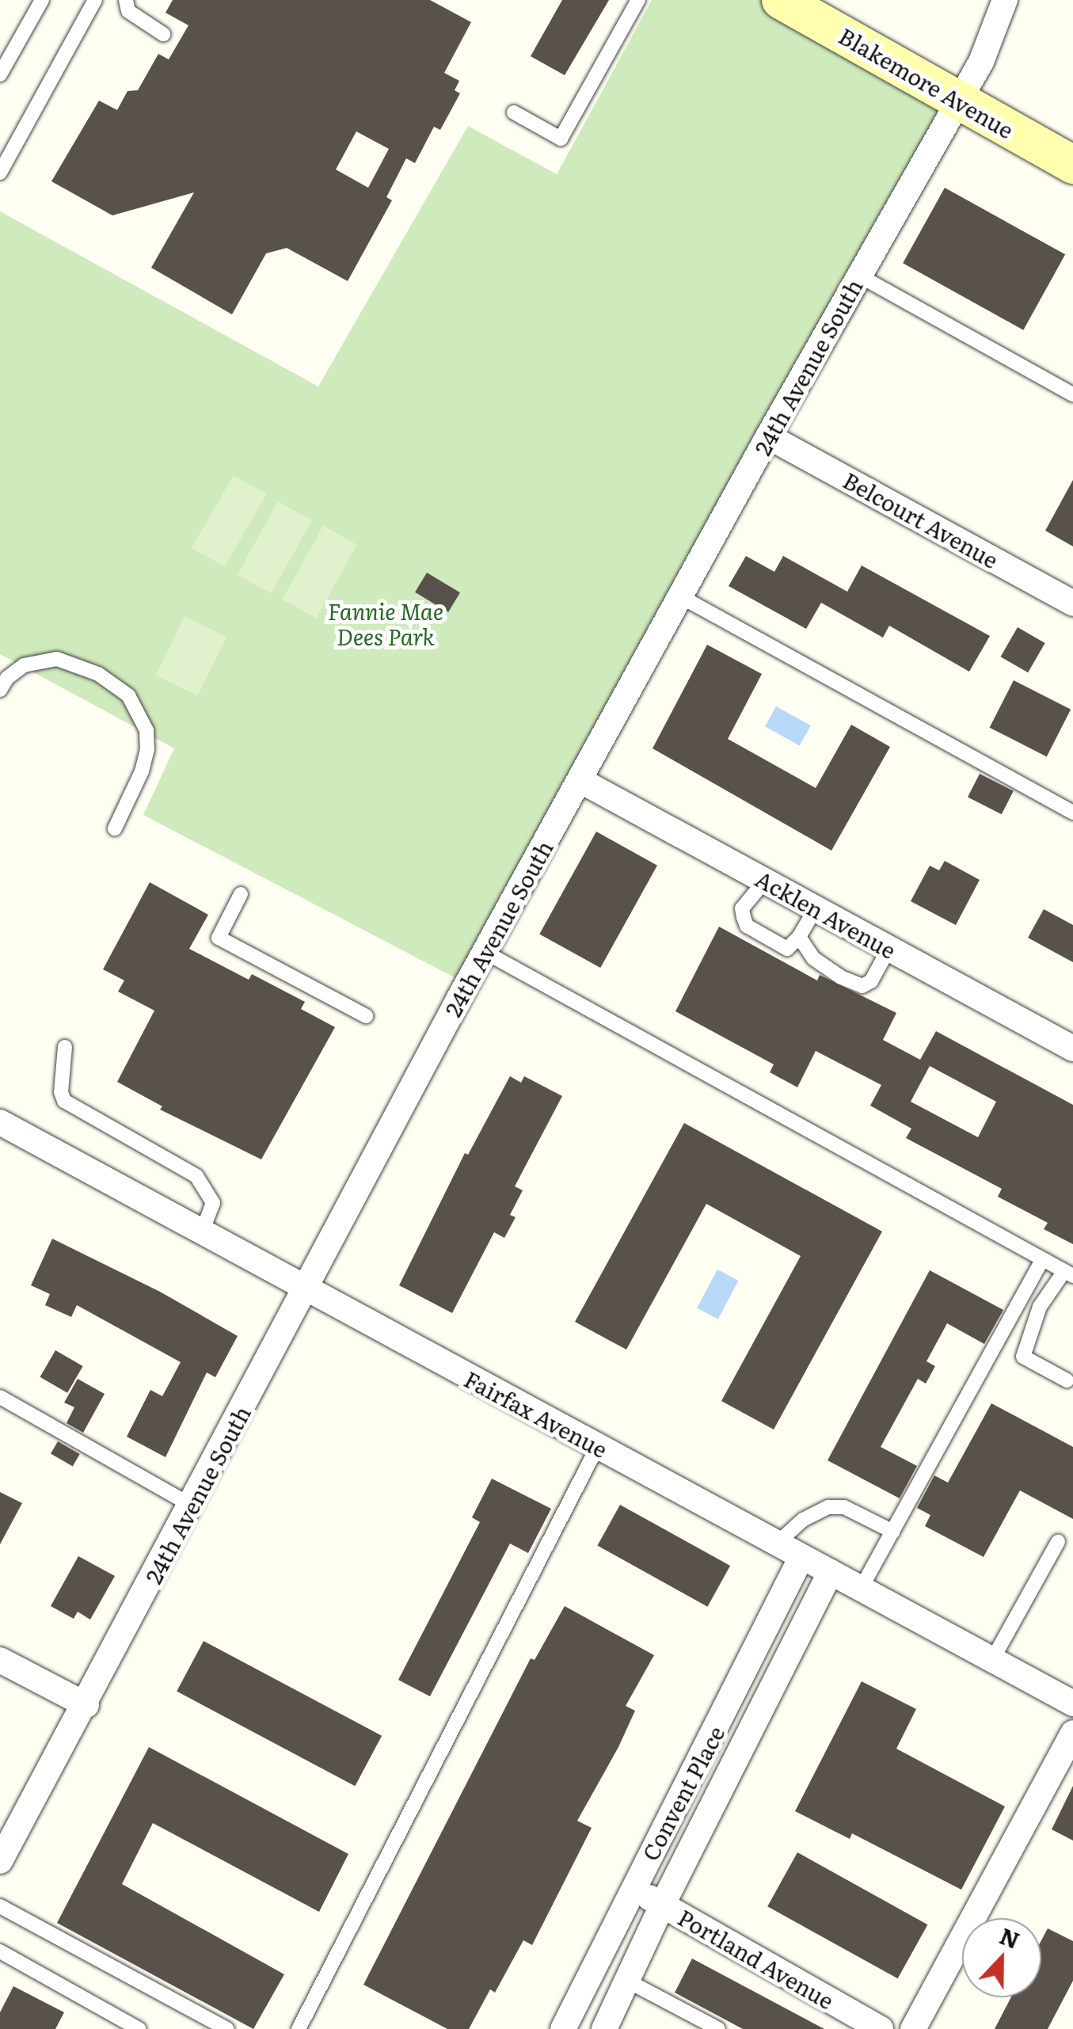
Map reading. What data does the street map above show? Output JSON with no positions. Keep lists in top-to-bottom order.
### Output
{
  "streets": {
    "main road": ["Blakemore Avenue"],
    "street": [
      "24th Avenue South",
      "Belcourt Avenue",
      "Acklen Avenue",
      "Fairfax Avenue",
      "Convent Place",
      "Portland Avenue"
    ]
  },
  "crossings": [
    ["Blakemore Avenue", "24th Avenue South"],
    ["24th Avenue South", "Belcourt Avenue"],
    ["24th Avenue South", "Acklen Avenue"],
    ["24th Avenue South", "Fairfax Avenue"],
    ["Fairfax Avenue", "Convent Place"],
    ["Convent Place", "Portland Avenue"]
  ],
  "parks": ["Fannie Mae Dees Park"],
  "north": "top"
}
